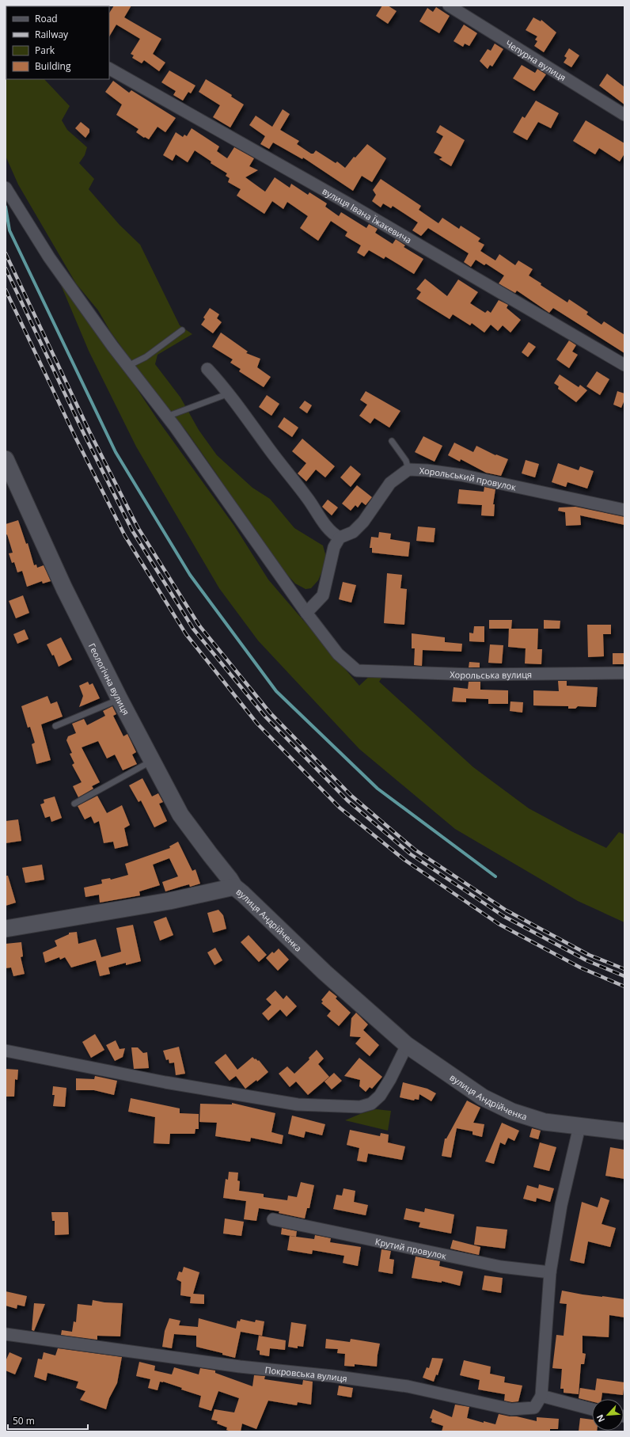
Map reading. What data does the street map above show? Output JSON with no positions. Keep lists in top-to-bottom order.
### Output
{
  "streets": {
    "street": [
      "Чепурна вулиця",
      "вулиця Івана Їжакевича",
      "Хорольський провулок",
      "Хорольська вулиця",
      "Геологічна вулиця",
      "вулиця Андрійченка",
      "Крутий провулок",
      "Покровська вулиця"
    ]
  },
  "crossings": [
    ["Геологічна вулиця", "вулиця Андрійченка"]
  ],
  "legend": [
    "Road",
    "Railway",
    "Park",
    "Building"
  ],
  "scale_bar": "50 m",
  "north": "bottom left"
}
